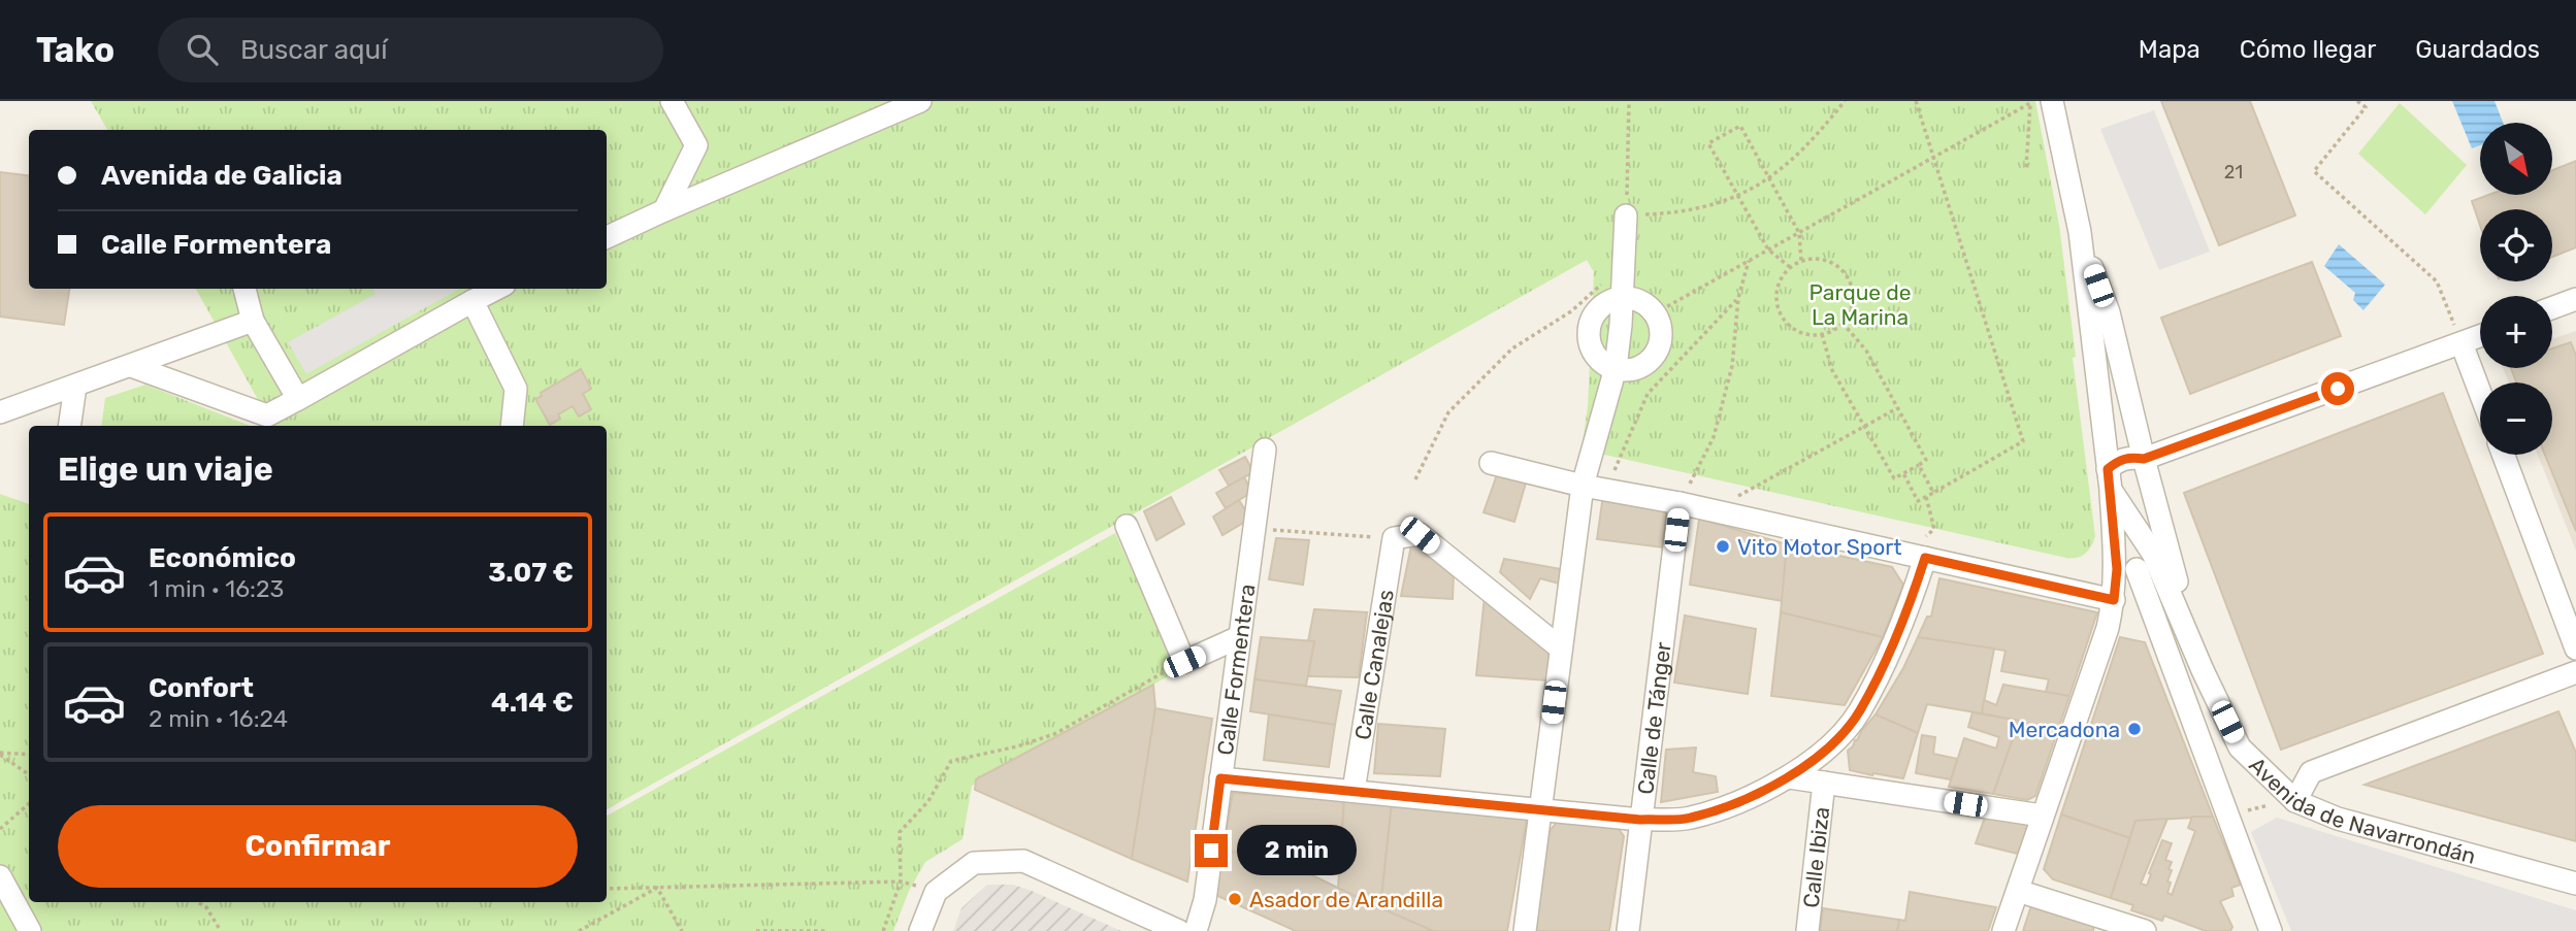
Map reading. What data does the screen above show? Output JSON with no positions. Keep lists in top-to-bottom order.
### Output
{
  "streets": {
    "street": [
      "Calle Canalejas",
      "Calle Formentera",
      "Calle de Tánger",
      "Avenida de Navarrondán",
      "Calle Ibiza"
    ]
  },
  "parks": ["Parque de La Marina"],
  "places": ["Vito Motor Sport", "Mercadona", "Asador de Arandilla"],
  "house_numbers": ["21"],
  "north": "bottom right",
  "page": {
    "header": "Tako",
    "search": "Buscar aquí",
    "nav": ["Mapa", "Cómo llegar", "Guardados"],
    "map_buttons": ["+", "−"],
    "banner": ["Avenida de Galicia", "Calle Formentera"],
    "heading": "Elige un viaje",
    "list": [
      {
        "name": "Económico",
        "note": "1 min · 16:23",
        "value": "3.07 €"
      },
      {
        "name": "Confort",
        "note": "2 min · 16:24",
        "value": "4.14 €"
      }
    ],
    "buttons": "Confirmar",
    "bubble": "2 min"
  }
}
